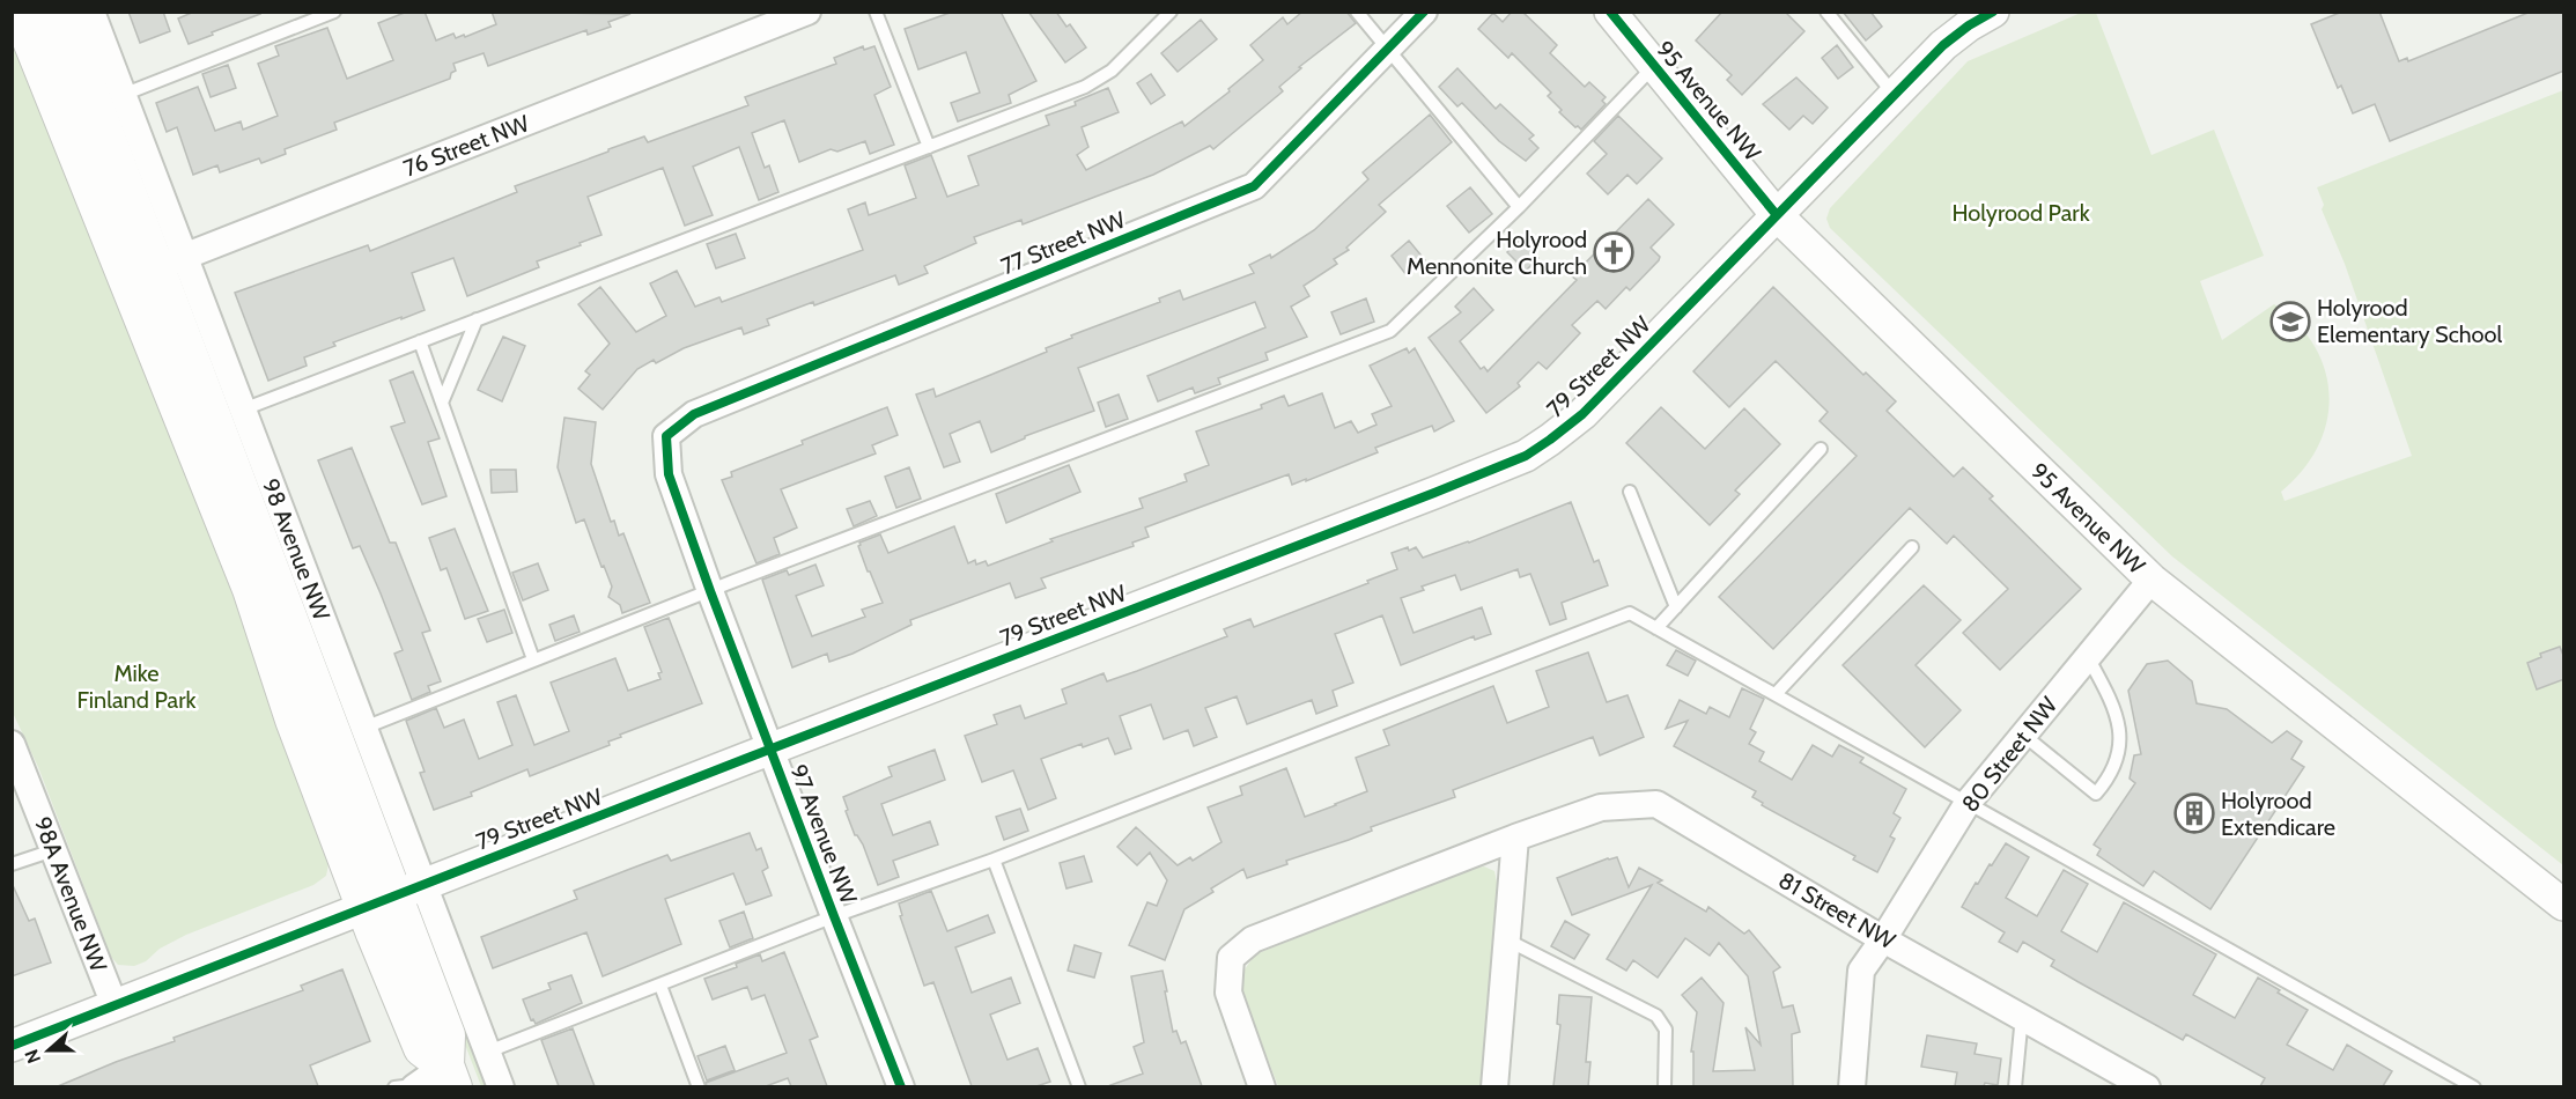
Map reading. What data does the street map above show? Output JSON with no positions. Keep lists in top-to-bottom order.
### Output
{
  "streets": {
    "main road": ["98 Avenue NW"],
    "street": [
      "95 Avenue NW",
      "76 Street NW",
      "77 Street NW",
      "79 Street NW",
      "80 Street NW",
      "97 Avenue NW",
      "98A Avenue NW",
      "81 Street NW"
    ]
  },
  "crossings": [
    ["95 Avenue NW", "79 Street NW"],
    ["95 Avenue NW", "80 Street NW"],
    ["76 Street NW", "98 Avenue NW"],
    ["77 Street NW", "97 Avenue NW"],
    ["79 Street NW", "98 Avenue NW"],
    ["79 Street NW", "97 Avenue NW"],
    ["79 Street NW", "98A Avenue NW"],
    ["80 Street NW", "81 Street NW"]
  ],
  "parks": ["Holyrood Park", "Mike Finland Park"],
  "places": {
    "church": ["Holyrood Mennonite Church"],
    "school or university": ["Holyrood Elementary School"],
    "building": ["Holyrood Extendicare"]
  },
  "north": "left"
}
